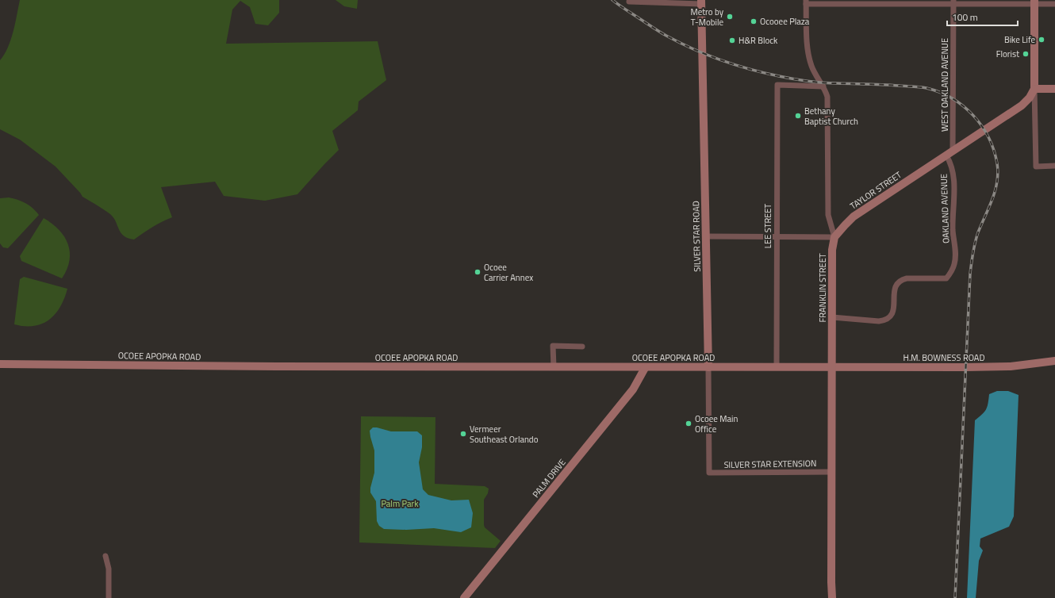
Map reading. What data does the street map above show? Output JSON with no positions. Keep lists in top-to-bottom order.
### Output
{
  "streets": {
    "main road": [
      "TAYLOR STREET",
      "SILVER STAR ROAD",
      "FRANKLIN STREET",
      "OCOEE APOPKA ROAD",
      "H.M. BOWNESS ROAD",
      "PALM DRIVE"
    ],
    "street": [
      "WEST OAKLAND AVENUE",
      "OAKLAND AVENUE",
      "LEE STREET",
      "SILVER STAR EXTENSION"
    ]
  },
  "crossings": [
    ["WEST OAKLAND AVENUE", "TAYLOR STREET"],
    ["WEST OAKLAND AVENUE", "OAKLAND AVENUE"],
    ["TAYLOR STREET", "OAKLAND AVENUE"],
    ["TAYLOR STREET", "FRANKLIN STREET"],
    ["OAKLAND AVENUE", "FRANKLIN STREET"],
    ["LEE STREET", "FRANKLIN STREET"],
    ["LEE STREET", "OCOEE APOPKA ROAD"],
    ["SILVER STAR ROAD", "OCOEE APOPKA ROAD"],
    ["SILVER STAR ROAD", "SILVER STAR EXTENSION"],
    ["FRANKLIN STREET", "OCOEE APOPKA ROAD"],
    ["FRANKLIN STREET", "H.M. BOWNESS ROAD"],
    ["FRANKLIN STREET", "SILVER STAR EXTENSION"],
    ["OCOEE APOPKA ROAD", "H.M. BOWNESS ROAD"],
    ["OCOEE APOPKA ROAD", "PALM DRIVE"]
  ],
  "parks": ["Palm Park"],
  "places": [
    "Metro by T-Mobile",
    "Ocooee Plaza",
    "Bike Life",
    "H&R Block",
    "Florist",
    "Bethany Baptist Church",
    "Ocoee Carrier Annex",
    "Ocoee Main Office",
    "Vermeer Southeast Orlando"
  ],
  "scale_bar": "100 m"
}
